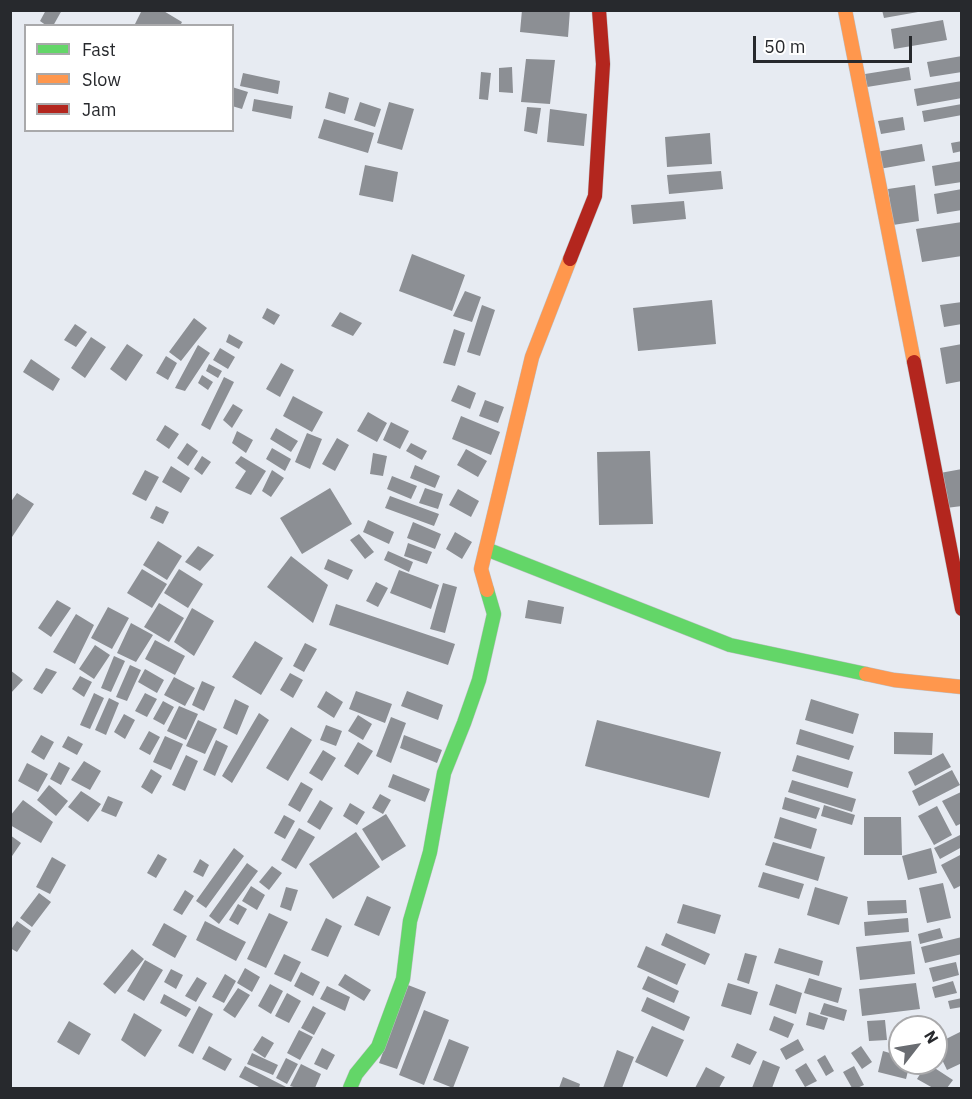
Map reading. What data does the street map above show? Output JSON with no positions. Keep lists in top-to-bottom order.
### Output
{
  "legend": ["Fast", "Slow", "Jam"],
  "scale_bar": "50 m",
  "north": "top right"
}
